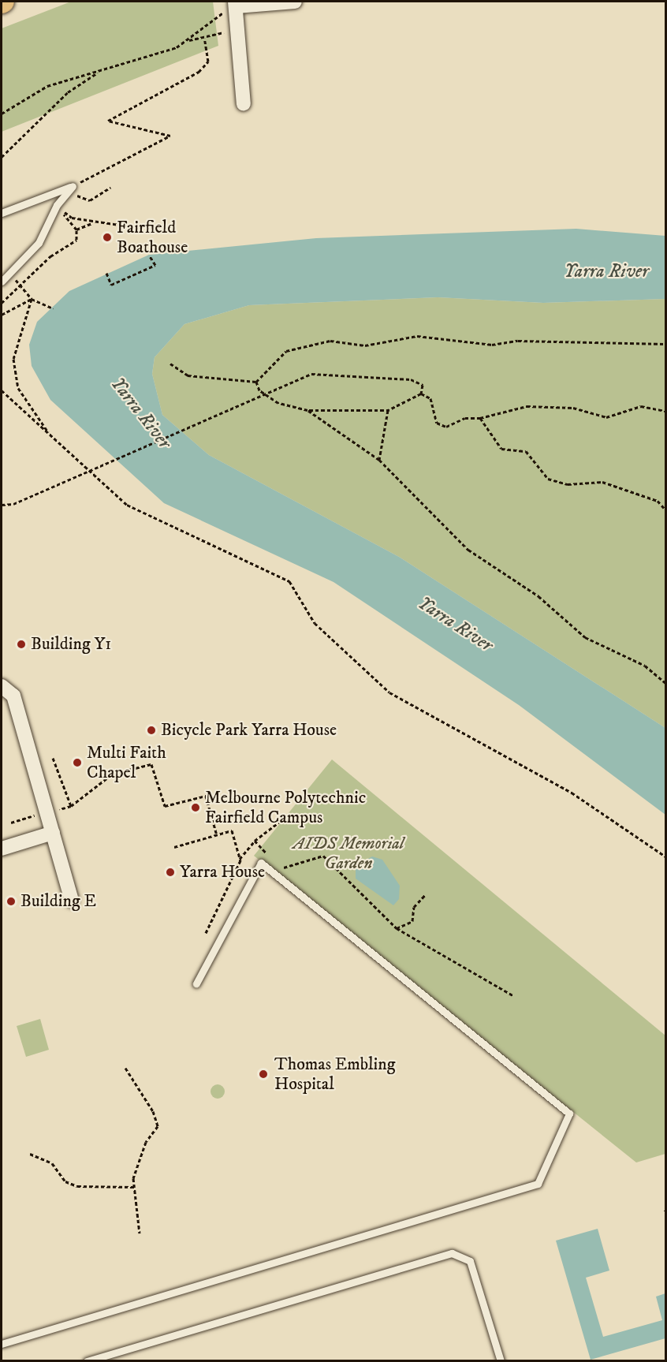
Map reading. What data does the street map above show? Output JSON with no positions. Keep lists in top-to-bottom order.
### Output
{
  "water": ["Yarra River"],
  "parks": ["AIDS Memorial Garden"],
  "places": [
    "Fairfield Boathouse",
    "Building Y1",
    "Bicycle Park Yarra House",
    "Multi Faith Chapel",
    "Melbourne Polytechnic Fairfield Campus",
    "Yarra House",
    "Building E",
    "Thomas Embling Hospital"
  ]
}
